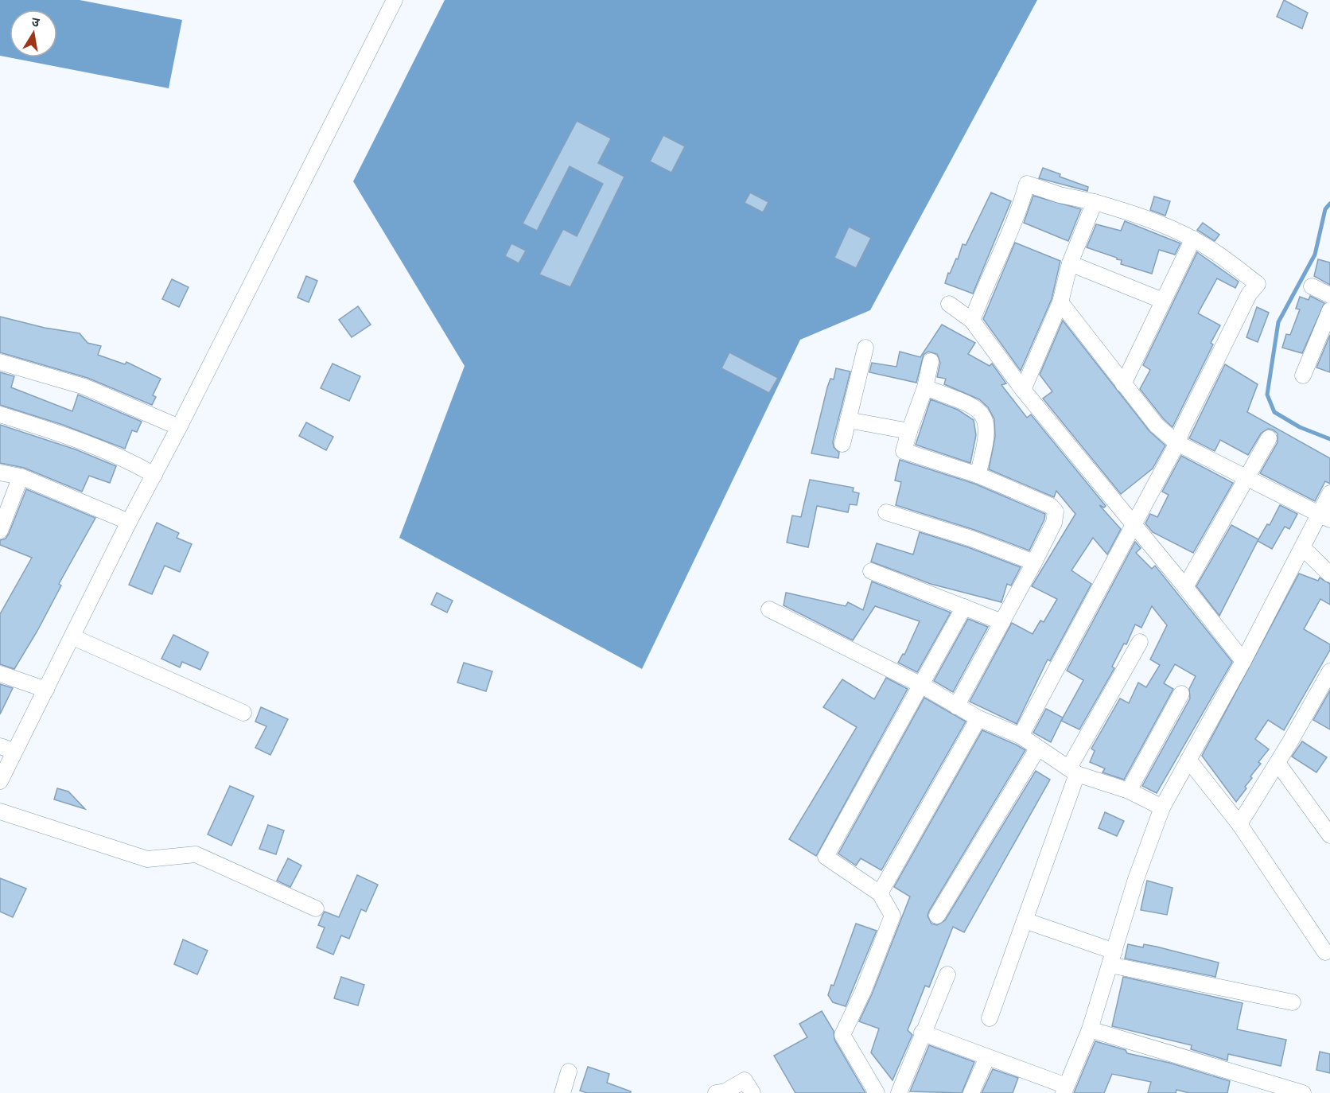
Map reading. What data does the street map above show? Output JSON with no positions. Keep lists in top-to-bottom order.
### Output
{
  "north": "top"
}
